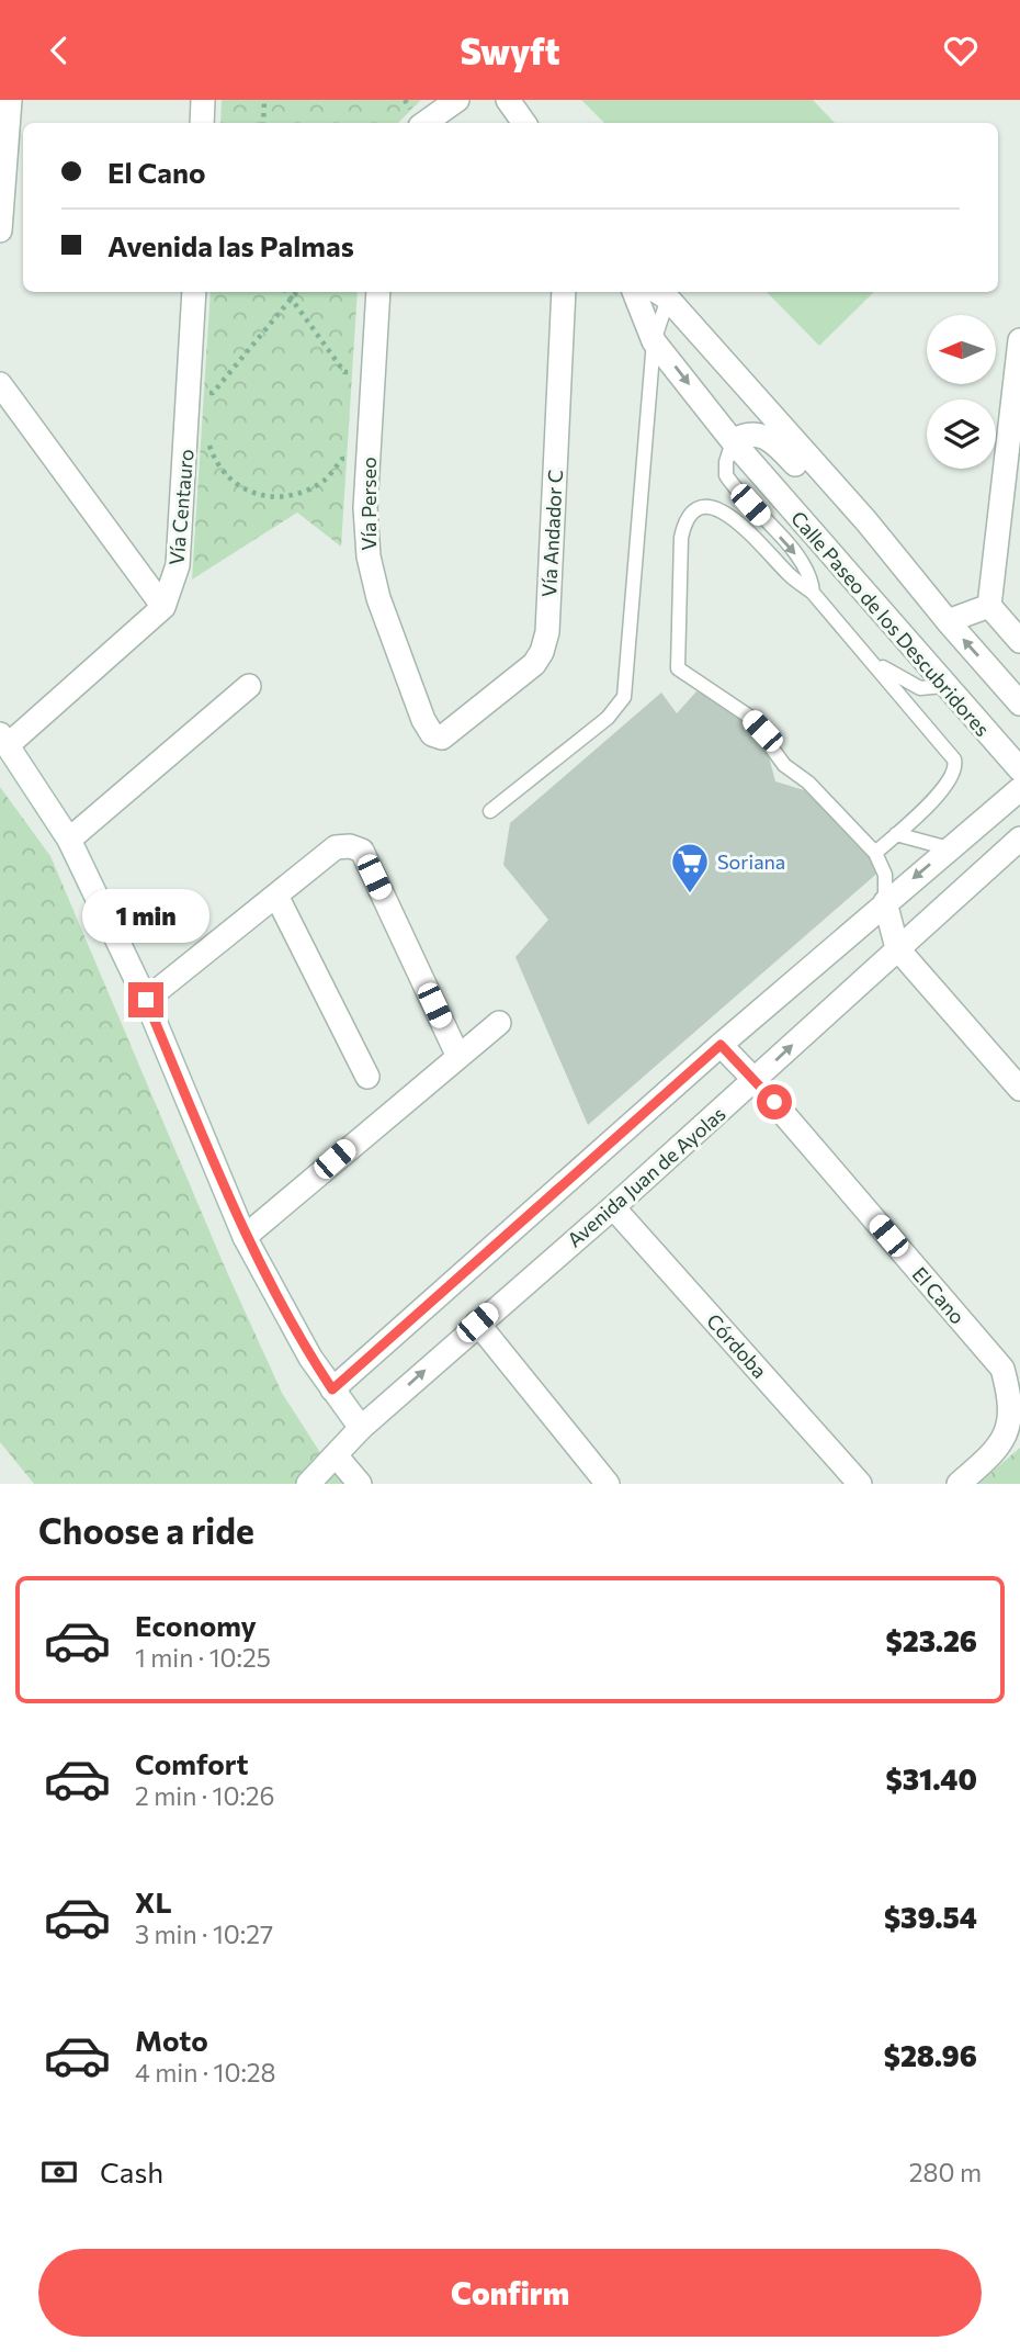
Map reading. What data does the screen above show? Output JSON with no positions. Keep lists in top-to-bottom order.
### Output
{
  "streets": {
    "street": [
      "Vía Perseo",
      "Vía Centauro",
      "Vía Andador C",
      "Calle Paseo de los Descubridores",
      "Avenida Juan de Ayolas",
      "El Cano",
      "Córdoba"
    ]
  },
  "crossings": [
    ["Vía Perseo", "Vía Andador C"],
    ["Avenida Juan de Ayolas", "El Cano"],
    ["Avenida Juan de Ayolas", "Córdoba"]
  ],
  "places": {
    "supermarket": ["Soriana"]
  },
  "north": "left",
  "page": {
    "header": "Swyft",
    "banner": ["El Cano", "Avenida las Palmas"],
    "bubble": "1 min",
    "heading": "Choose a ride",
    "list": [
      {
        "name": "Economy",
        "note": "1 min · 10:25",
        "value": "$23.26"
      },
      {
        "name": "Comfort",
        "note": "2 min · 10:26",
        "value": "$31.40"
      },
      {
        "name": "XL",
        "note": "3 min · 10:27",
        "value": "$39.54"
      },
      {
        "name": "Moto",
        "note": "4 min · 10:28",
        "value": "$28.96"
      }
    ],
    "pay": ["Cash", "280 m"],
    "buttons": "Confirm"
  }
}
